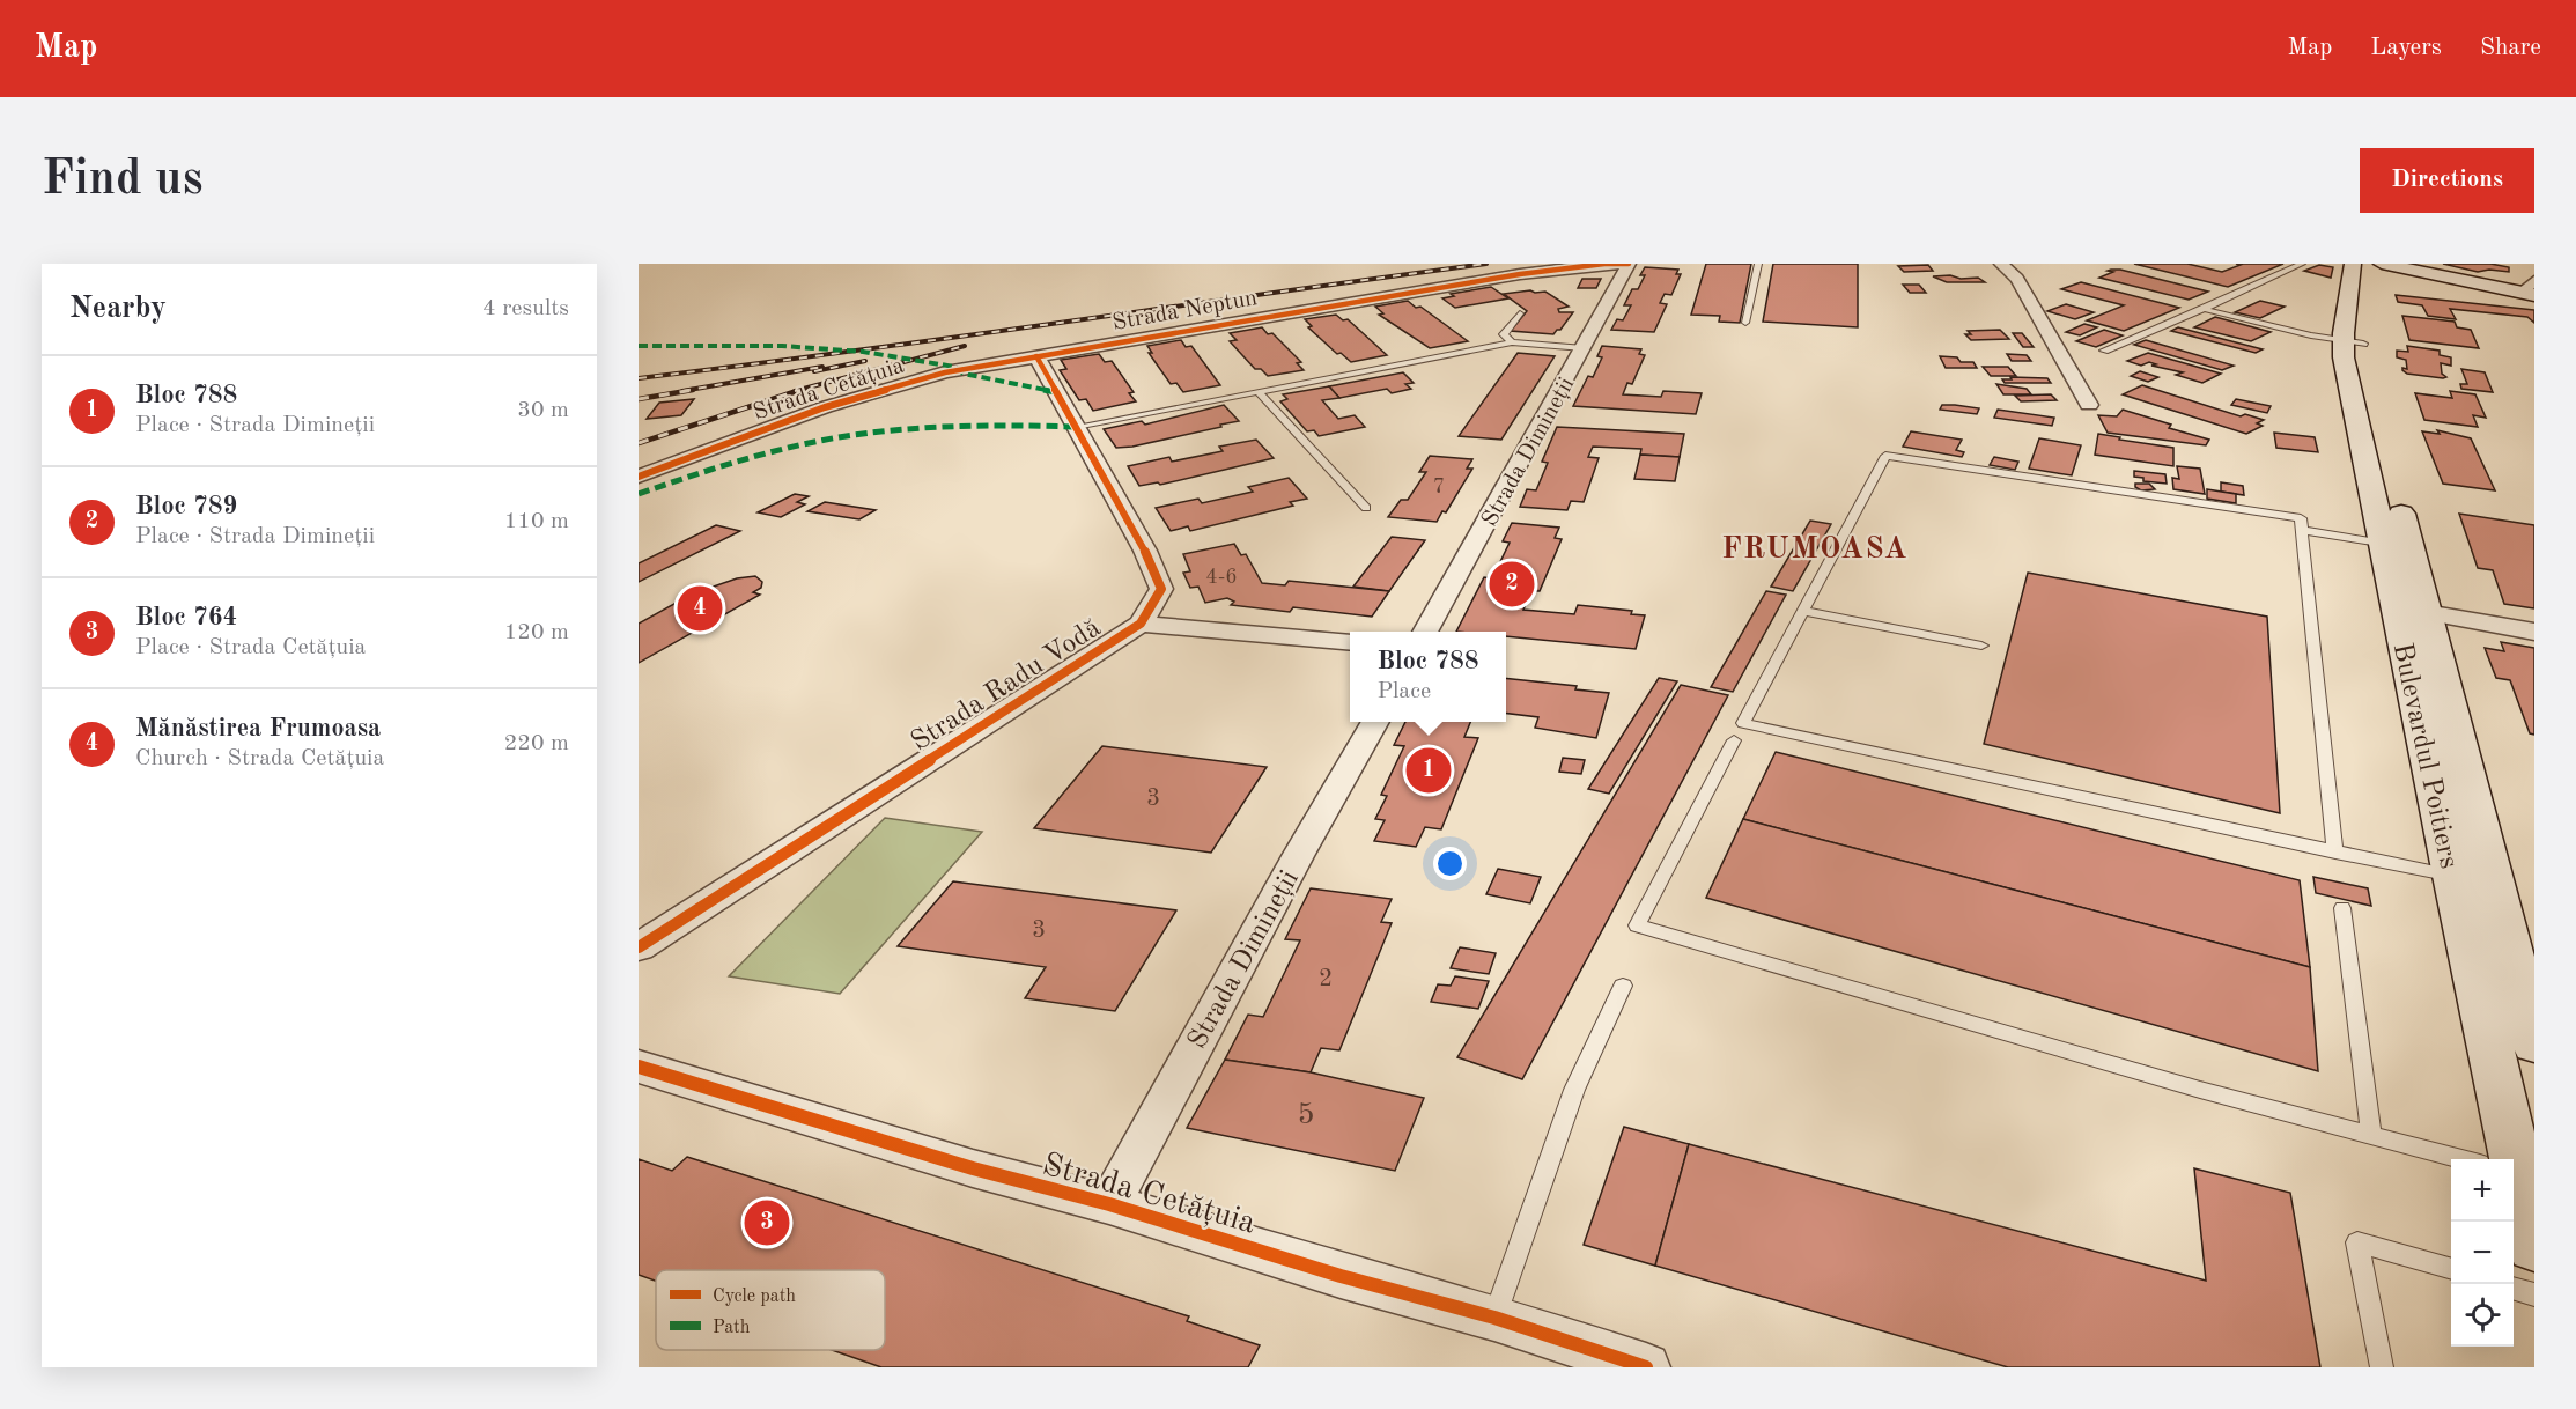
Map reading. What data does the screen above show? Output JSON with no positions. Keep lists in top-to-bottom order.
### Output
{
  "streets": {
    "main road": ["Bulevardul Poitiers"],
    "street": [
      "Strada Neptun",
      "Strada Cetățuia",
      "Strada Dimineții",
      "Strada Radu Vodă"
    ]
  },
  "crossings": [
    ["Strada Neptun", "Strada Cetățuia"],
    ["Strada Neptun", "Strada Dimineții"],
    ["Strada Neptun", "Strada Radu Vodă"],
    ["Strada Cetățuia", "Strada Dimineții"],
    ["Strada Cetățuia", "Strada Radu Vodă"]
  ],
  "districts": ["FRUMOASA"],
  "house_numbers": [
    "7",
    "4-6",
    "3",
    "3",
    "2",
    "5"
  ],
  "legend": ["Cycle path", "Path"],
  "page": {
    "header": "Map",
    "nav": ["Map", "Layers", "Share"],
    "buttons": "Directions",
    "title": "Find us",
    "heading": ["Nearby", "4 results"],
    "list": [
      {
        "mark": "1",
        "name": "Bloc 788",
        "note": "Place · Strada Dimineții",
        "value": "30 m"
      },
      {
        "mark": "2",
        "name": "Bloc 789",
        "note": "Place · Strada Dimineții",
        "value": "110 m"
      },
      {
        "mark": "3",
        "name": "Bloc 764",
        "note": "Place · Strada Cetățuia",
        "value": "120 m"
      },
      {
        "mark": "4",
        "name": "Mănăstirea Frumoasa",
        "note": "Church · Strada Cetățuia",
        "value": "220 m"
      }
    ],
    "pins": [
      "2",
      "4",
      "1",
      "3"
    ],
    "popup": ["Bloc 788", "Place"],
    "map_buttons": ["+", "−"]
  }
}
